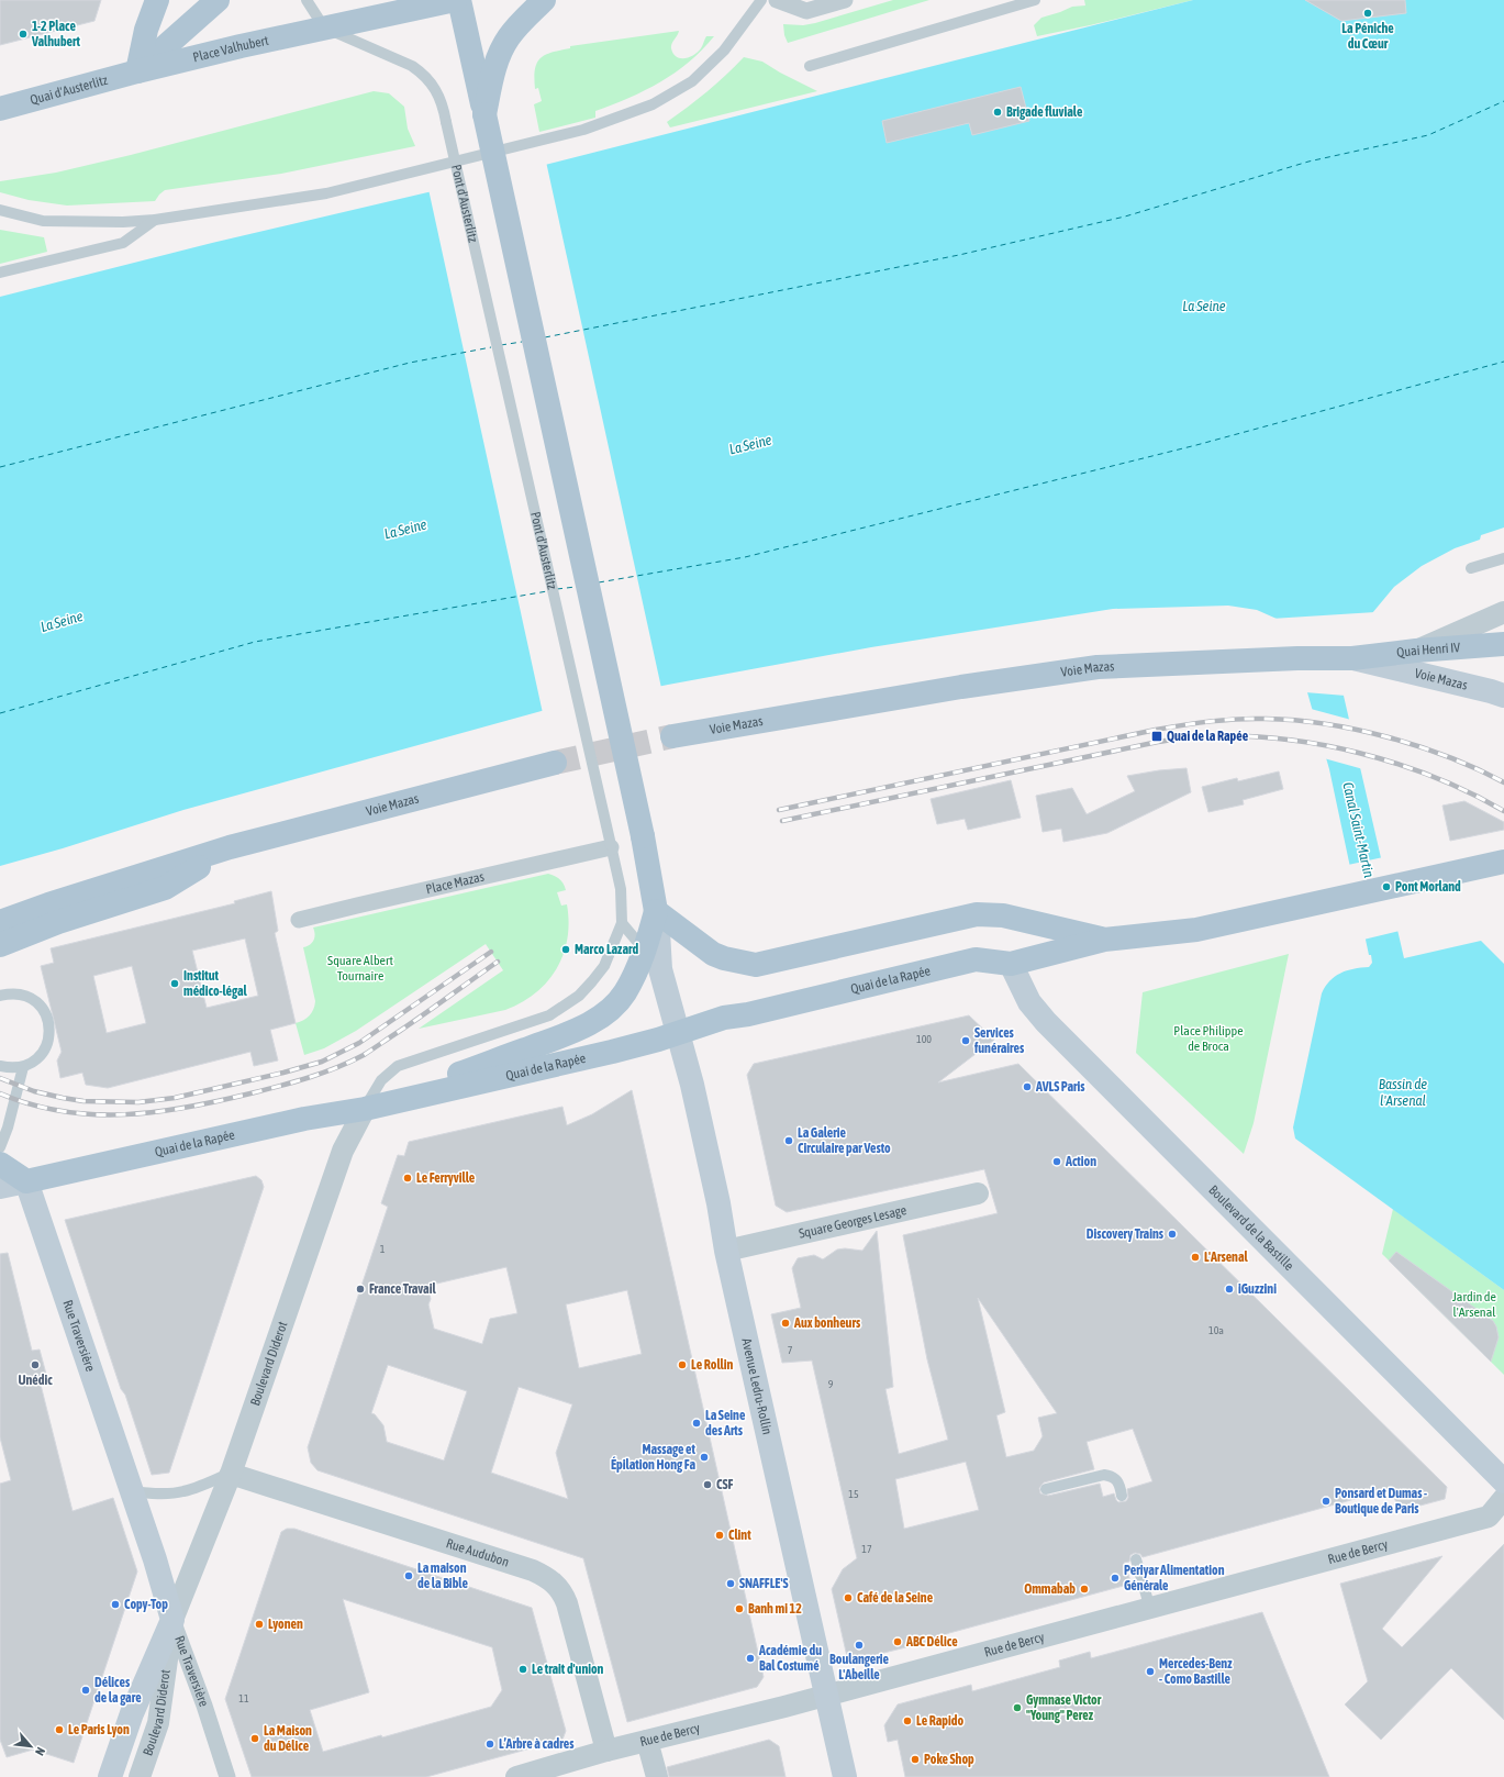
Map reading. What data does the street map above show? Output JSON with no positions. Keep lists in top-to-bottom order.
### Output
{
  "streets": {
    "main road": [
      "Place Valhubert",
      "Quai d'Austerlitz",
      "Quai Henri IV",
      "Voie Mazas",
      "Quai de la Rapée",
      "Boulevard de la Bastille",
      "Rue Traversière",
      "Boulevard Diderot",
      "Avenue Ledru-Rollin"
    ],
    "street": [
      "Place Mazas",
      "Square Georges Lesage",
      "Rue de Bercy",
      "Rue Audubon"
    ],
    "lane": ["Pont d'Austerlitz"]
  },
  "crossings": [
    ["Place Valhubert", "Quai d'Austerlitz"],
    ["Place Valhubert", "Pont d'Austerlitz"],
    ["Pont d'Austerlitz", "Place Mazas"],
    ["Quai Henri IV", "Voie Mazas"],
    ["Quai de la Rapée", "Boulevard de la Bastille"],
    ["Quai de la Rapée", "Rue Traversière"],
    ["Quai de la Rapée", "Boulevard Diderot"],
    ["Quai de la Rapée", "Avenue Ledru-Rollin"],
    ["Square Georges Lesage", "Avenue Ledru-Rollin"],
    ["Rue Traversière", "Boulevard Diderot"],
    ["Boulevard Diderot", "Rue Audubon"],
    ["Avenue Ledru-Rollin", "Rue de Bercy"],
    ["Rue de Bercy", "Rue Audubon"]
  ],
  "water": ["La Seine", "Canal Saint-Martin", "Bassin de l'Arsenal"],
  "parks": ["Square Albert Tournaire", "Place Philippe de Broca", "Jardin de l'Arsenal"],
  "places": {
    "other": [
      "La Péniche du Cœur",
      "1-2 Place Valhubert",
      "Brigade fluviale",
      "Pont Morland",
      "Marco Lazard",
      "Institut médico-légal",
      "Services funéraires",
      "AVLS Paris",
      "La Galerie Circulaire par Vesto",
      "Action",
      "Le Ferryville",
      "Discovery Trains",
      "L'Arsenal",
      "France Travail",
      "iGuzzini",
      "Aux bonheurs",
      "Unédic",
      "Le Rollin",
      "La Seine des Arts",
      "Massage et Épilation Hong Fa",
      "CSF",
      "Ponsard et Dumas - Boutique de Paris",
      "Clint",
      "La maison de la Bible",
      "Periyar Alimentation Générale",
      "SNAFFLE'S",
      "Ommabab",
      "Café de la Seine",
      "Copy-Top",
      "Banh mi 12",
      "Lyonen",
      "ABC Délice",
      "Boulangerie L'Abeille",
      "Académie du Bal Costumé",
      "Le trait d'union",
      "Mercedes-Benz - Como Bastille",
      "Délices de la gare",
      "Gymnase Victor \"Young\" Perez",
      "Le Rapido",
      "Le Paris Lyon",
      "La Maison du Délice",
      "L’Arbre à cadres",
      "Poke Shop"
    ],
    "transit": ["Quai de la Rapée"]
  },
  "house_numbers": [
    "100",
    "1",
    "10a",
    "7",
    "9",
    "15",
    "17",
    "11"
  ],
  "north": "bottom right"
}
